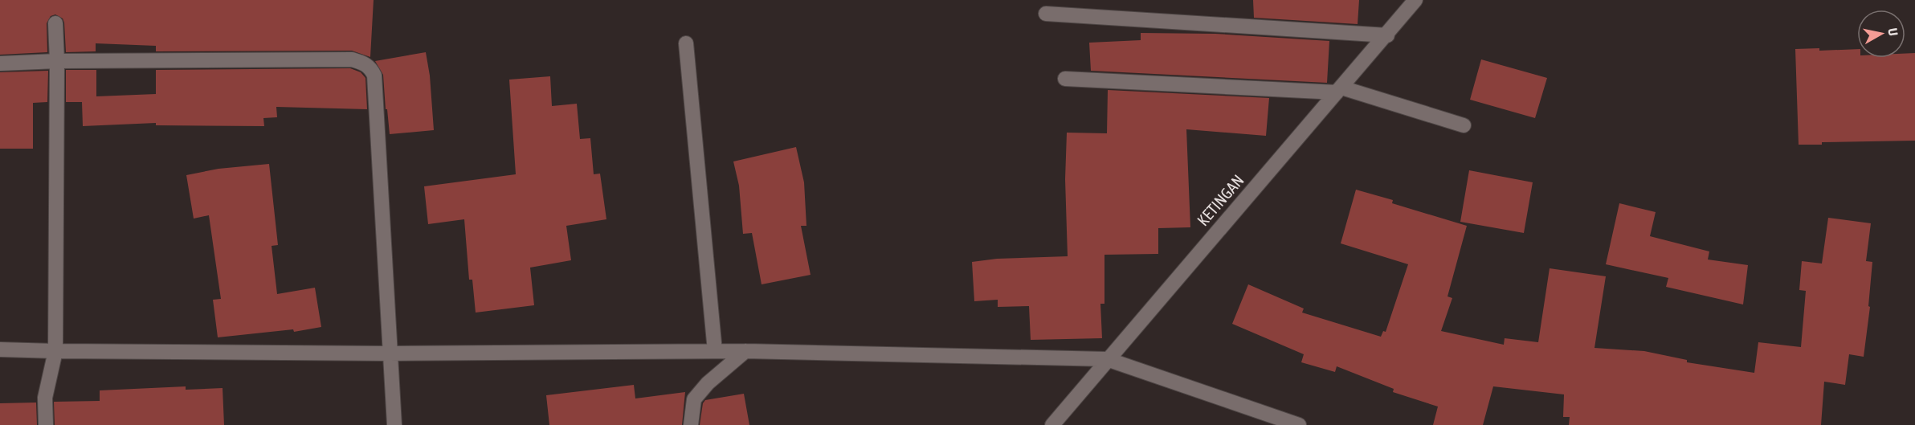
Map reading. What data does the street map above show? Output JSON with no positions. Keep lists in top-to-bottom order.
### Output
{
  "streets": {
    "street": ["KETINGAN"]
  },
  "north": "right"
}
